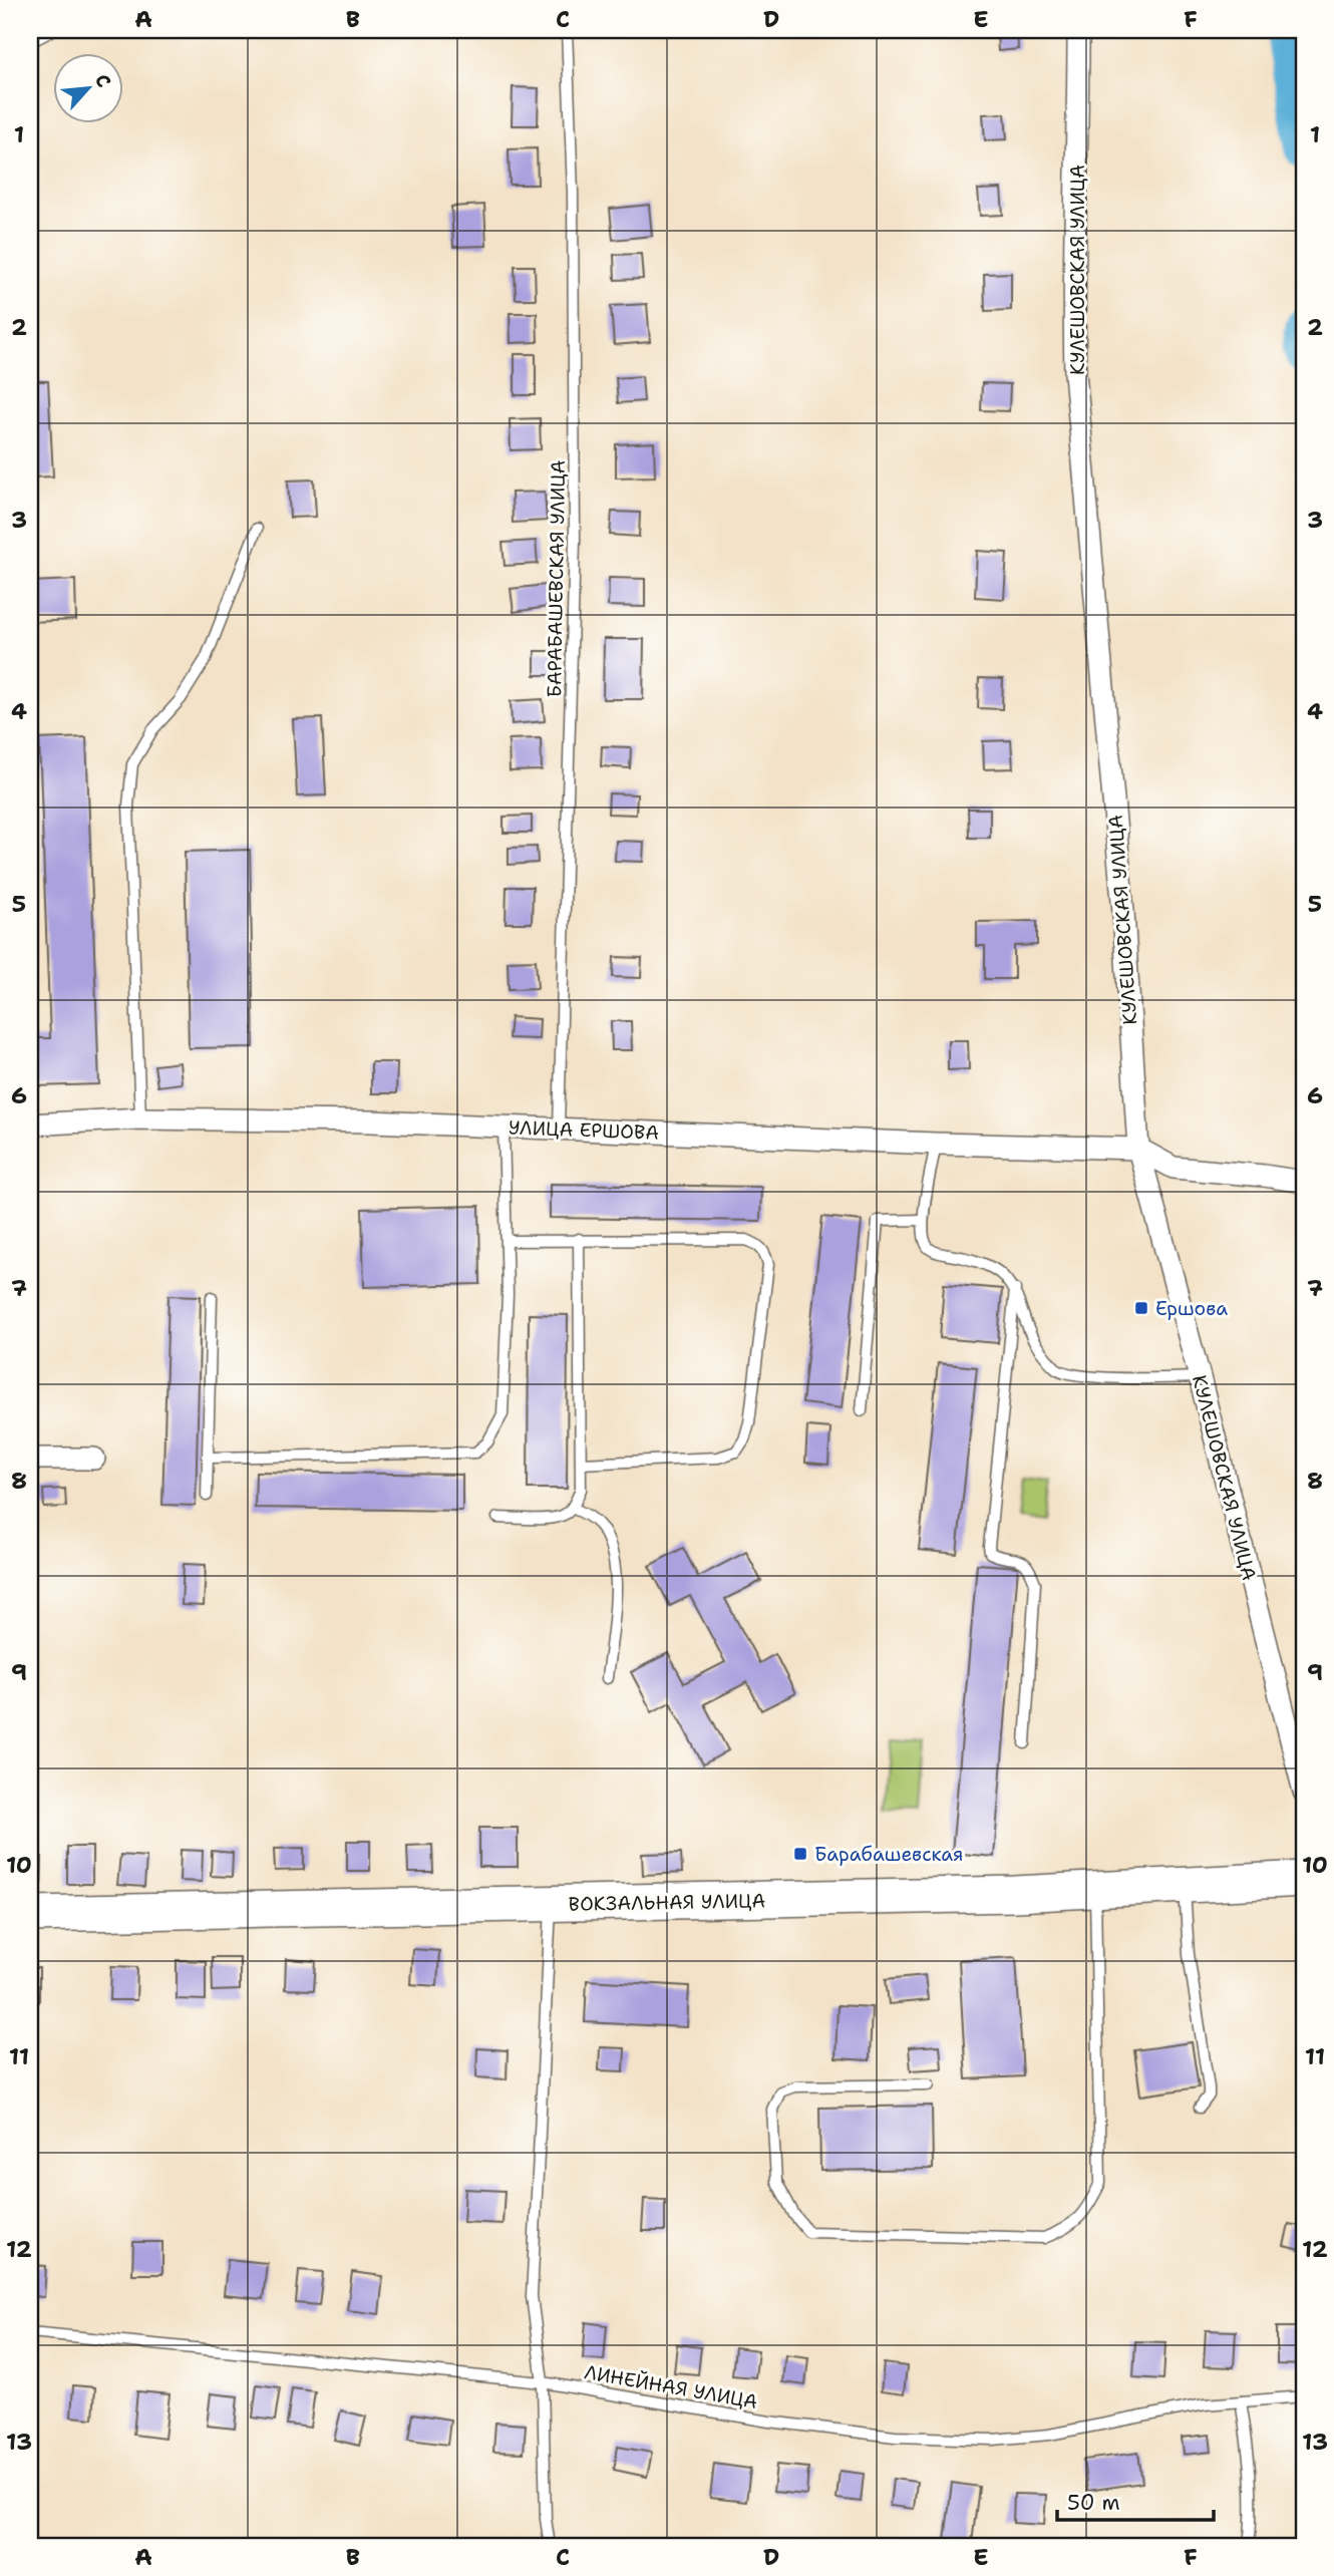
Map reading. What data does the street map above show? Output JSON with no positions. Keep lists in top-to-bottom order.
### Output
{
  "streets": {
    "main road": ["ВОКЗАЛЬНАЯ УЛИЦА"],
    "street": ["КУЛЕШОВСКАЯ УЛИЦА", "УЛИЦА ЕРШОВА"],
    "lane": ["БАРАБАШЕВСКАЯ УЛИЦА", "ЛИНЕЙНАЯ УЛИЦА"]
  },
  "crossings": [
    ["КУЛЕШОВСКАЯ УЛИЦА", "УЛИЦА ЕРШОВА"],
    ["БАРАБАШЕВСКАЯ УЛИЦА", "УЛИЦА ЕРШОВА"]
  ],
  "places": {
    "transit": ["Ершова", "Барабашевская"]
  },
  "scale_bar": "50 m",
  "north": "top right",
  "grid": {
    "columns": [
      "A",
      "B",
      "C",
      "D",
      "E",
      "F"
    ],
    "rows": [
      "1",
      "2",
      "3",
      "4",
      "5",
      "6",
      "7",
      "8",
      "9",
      "10",
      "11",
      "12",
      "13"
    ]
  }
}
